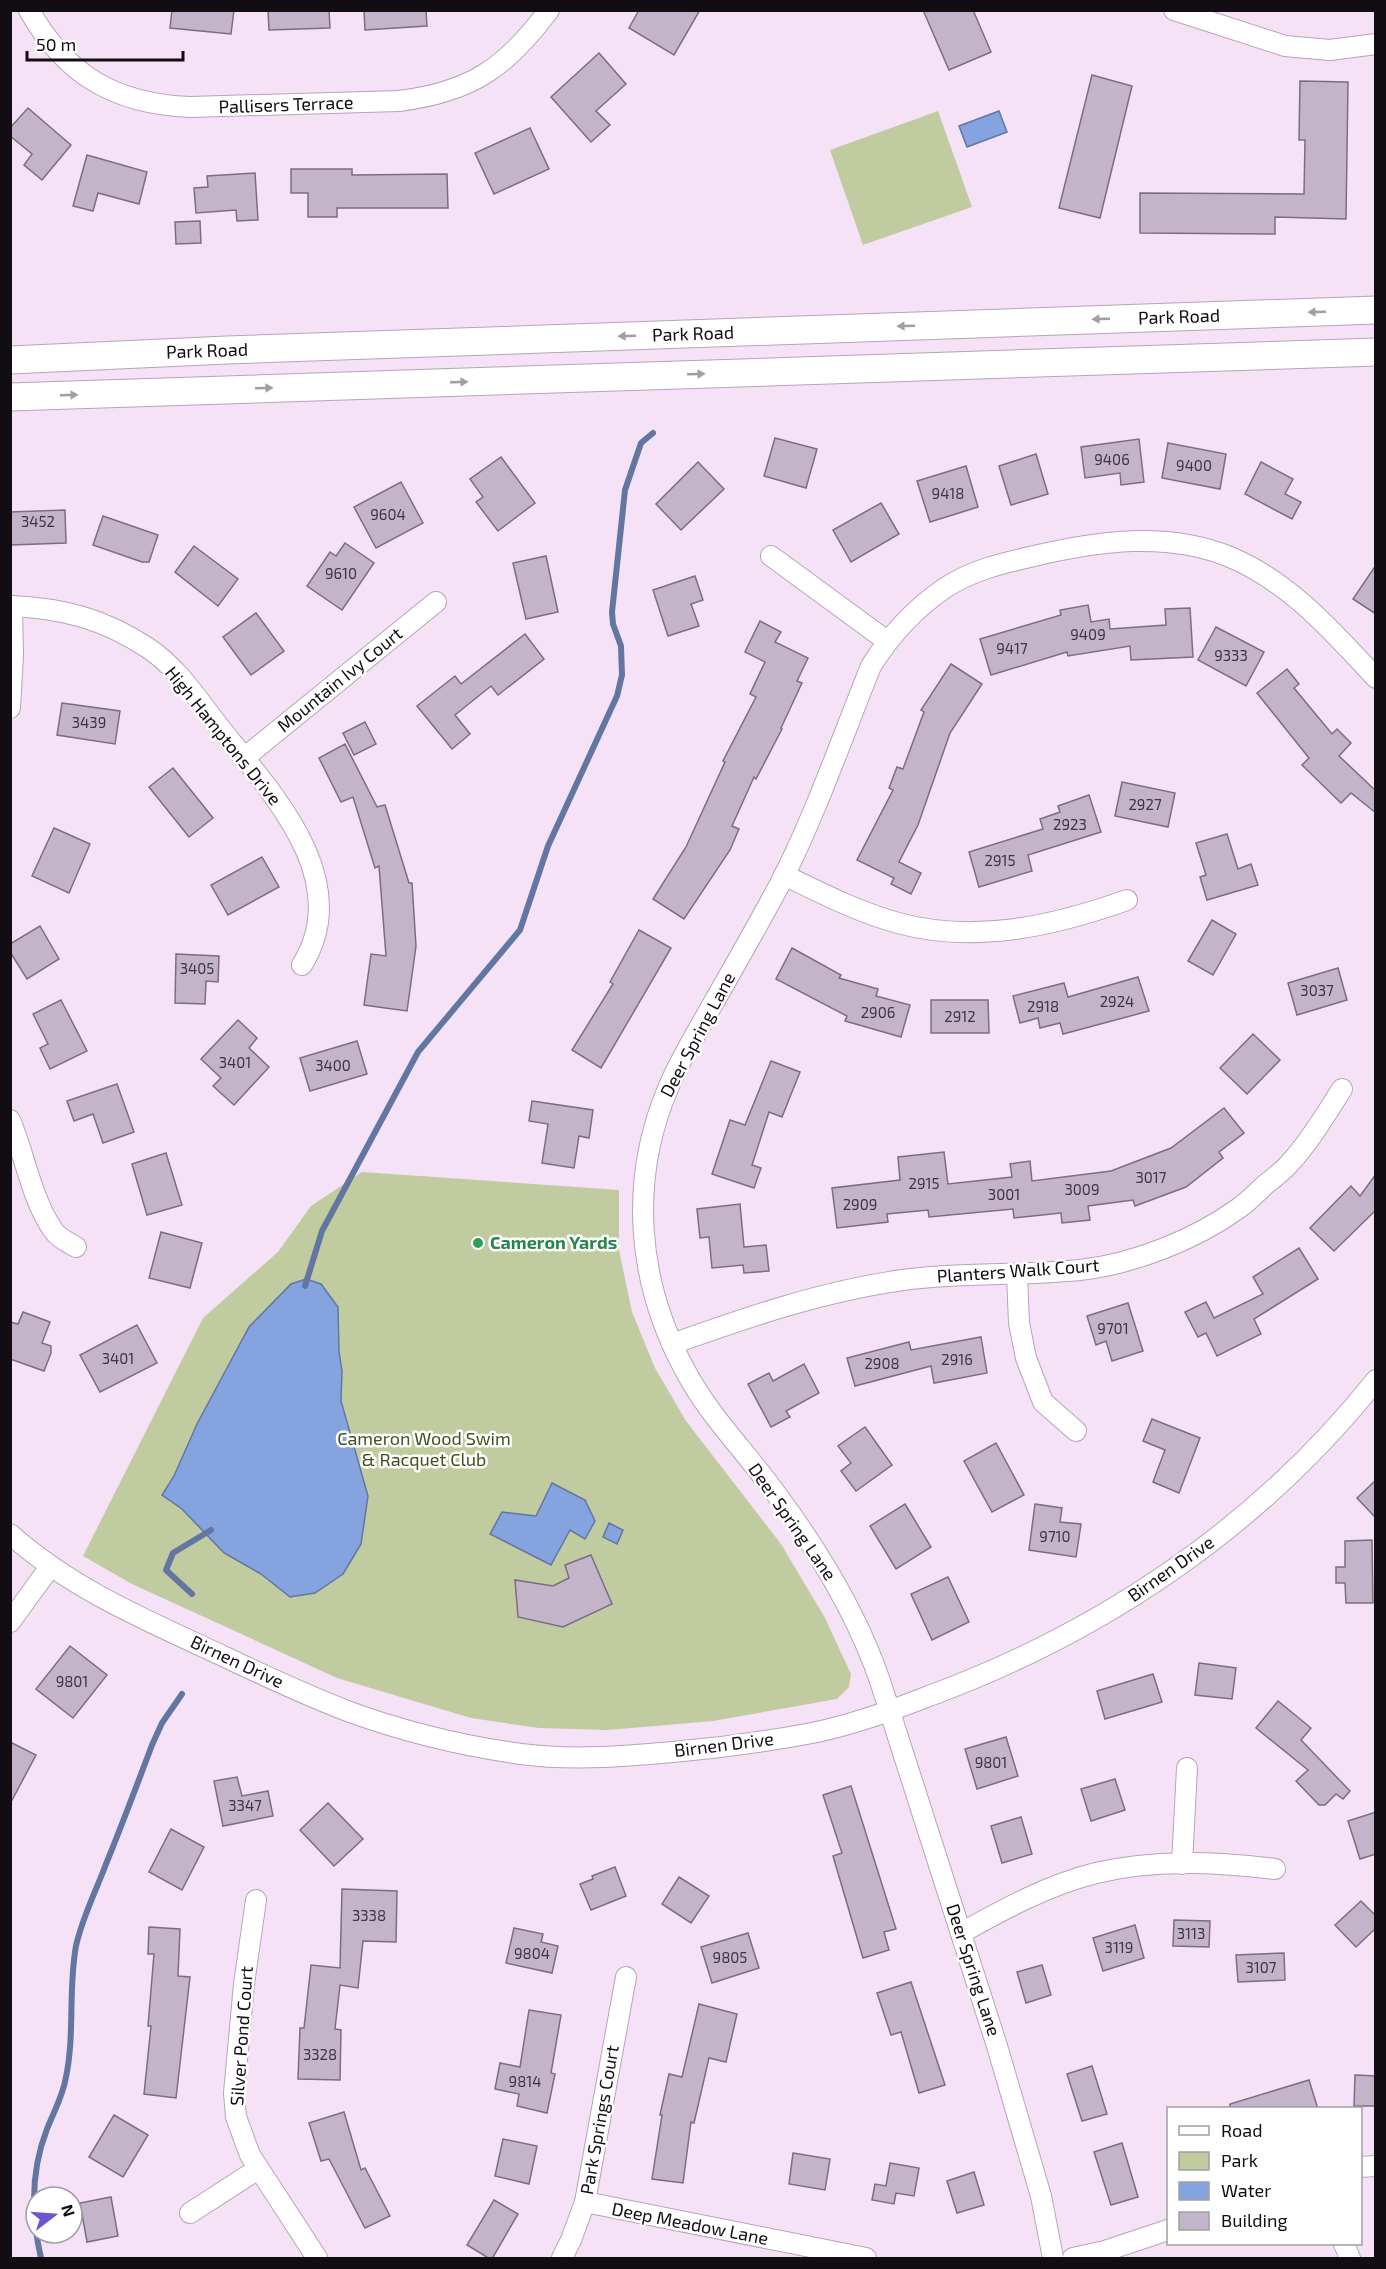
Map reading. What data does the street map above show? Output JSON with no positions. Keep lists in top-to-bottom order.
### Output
{
  "streets": {
    "main road": ["Park Road"],
    "street": [
      "Pallisers Terrace",
      "Mountain Ivy Court",
      "High Hamptons Drive",
      "Deer Spring Lane",
      "Planters Walk Court",
      "Birnen Drive",
      "Silver Pond Court",
      "Park Springs Court",
      "Deep Meadow Lane"
    ]
  },
  "crossings": [
    ["Mountain Ivy Court", "High Hamptons Drive"],
    ["Deer Spring Lane", "Planters Walk Court"],
    ["Deer Spring Lane", "Birnen Drive"],
    ["Park Springs Court", "Deep Meadow Lane"]
  ],
  "parks": ["Cameron Wood Swim & Racquet Club"],
  "places": ["Cameron Yards"],
  "house_numbers": [
    "9406",
    "9400",
    "9418",
    "9604",
    "3452",
    "9610",
    "9409",
    "9417",
    "9333",
    "3439",
    "2927",
    "2923",
    "2915",
    "3405",
    "3037",
    "2924",
    "2918",
    "2906",
    "2912",
    "3401",
    "3400",
    "3017",
    "2915",
    "3009",
    "3001",
    "2909",
    "9701",
    "3401",
    "2916",
    "2908",
    "9710",
    "9801",
    "9801",
    "3347",
    "3338",
    "3113",
    "3119",
    "9804",
    "9805",
    "3107",
    "3328",
    "9814"
  ],
  "legend": [
    "Road",
    "Park",
    "Water",
    "Building"
  ],
  "scale_bar": "50 m",
  "north": "right"
}
